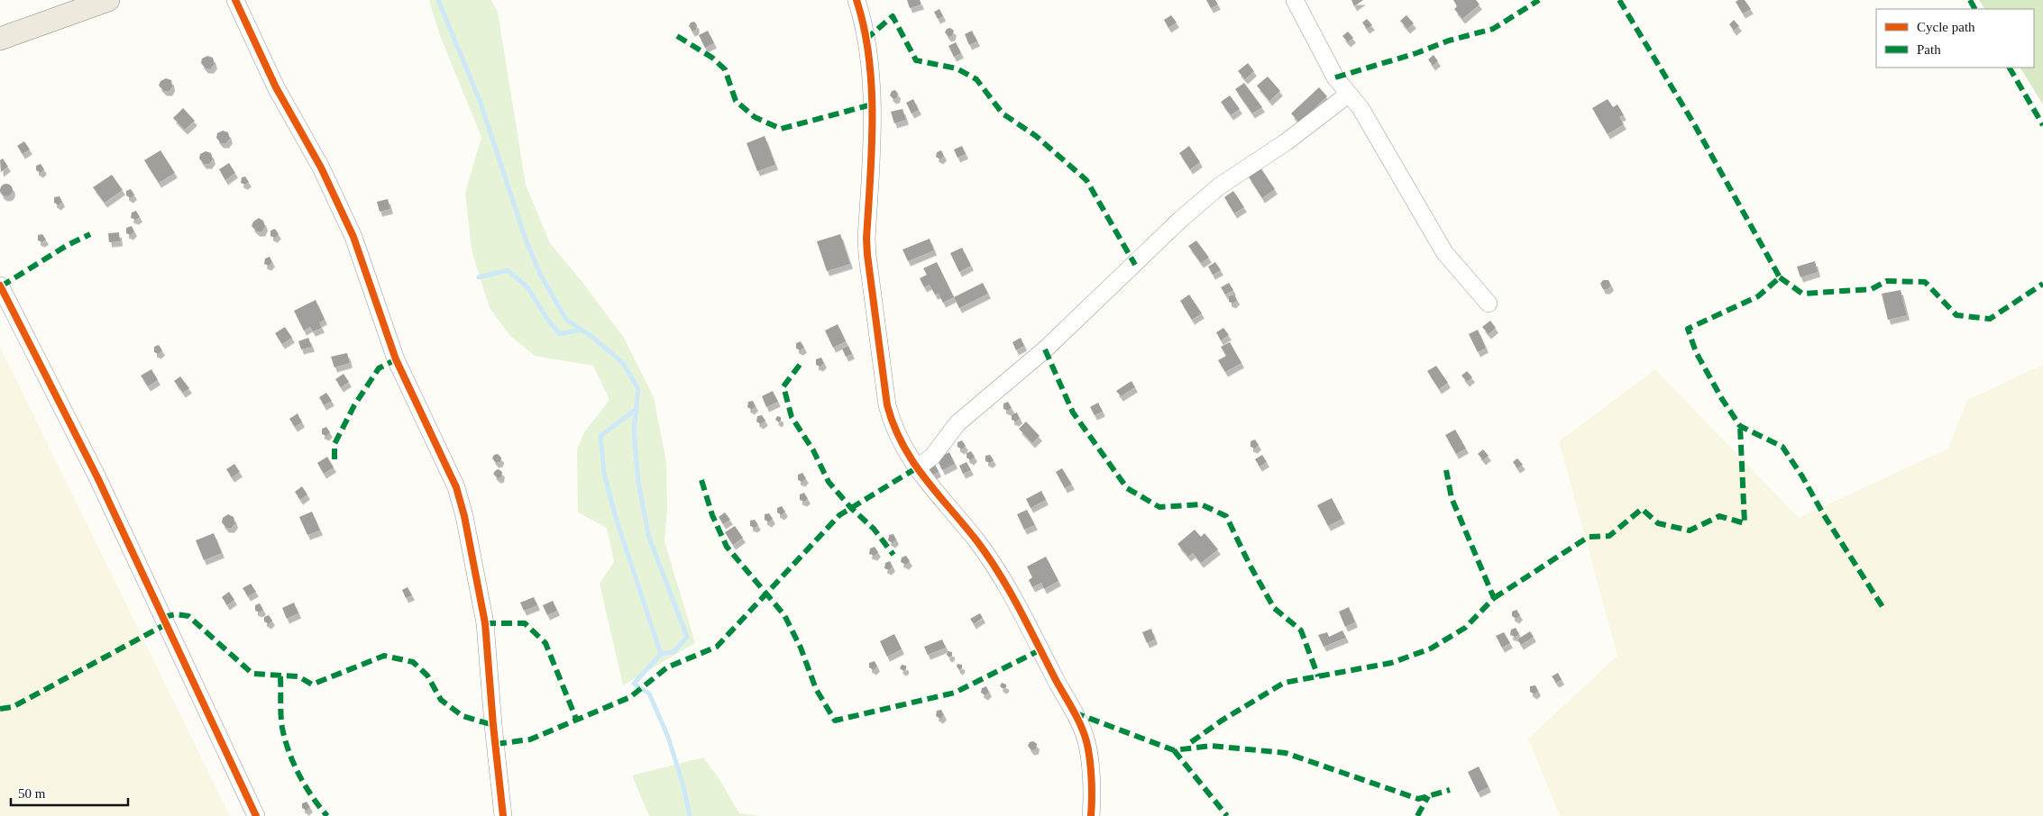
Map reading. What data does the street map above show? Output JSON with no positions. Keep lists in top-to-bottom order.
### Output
{
  "legend": ["Cycle path", "Path"],
  "scale_bar": "50 m"
}
